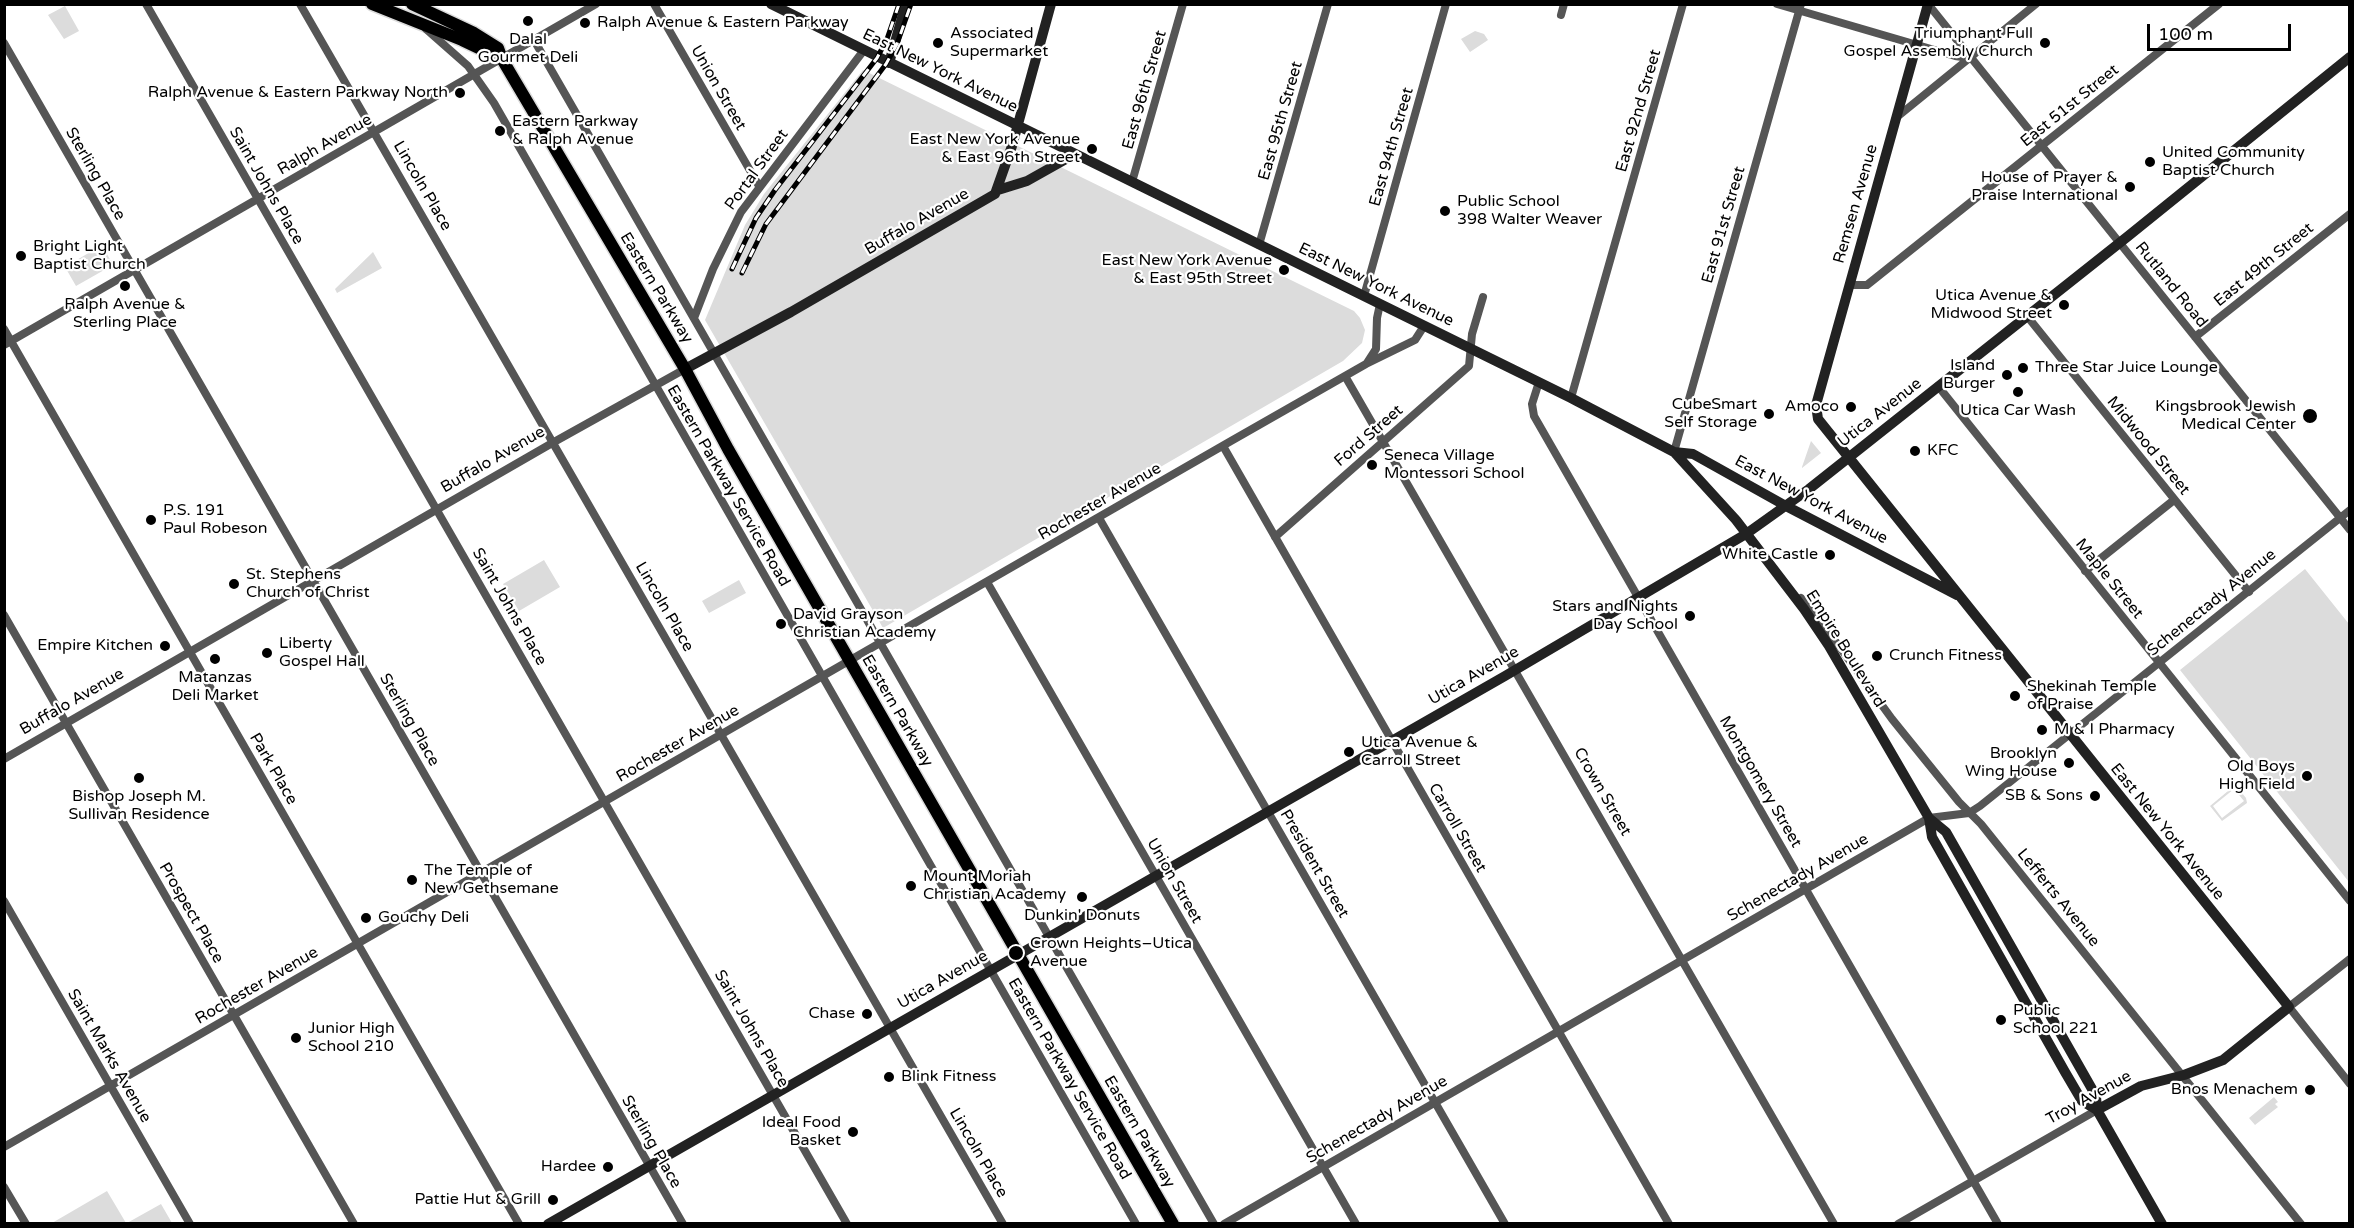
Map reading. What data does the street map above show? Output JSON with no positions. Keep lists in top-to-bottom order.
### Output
{
  "streets": {
    "main road": [
      "East New York Avenue",
      "Remsen Avenue",
      "Buffalo Avenue",
      "Eastern Parkway",
      "Utica Avenue",
      "Empire Boulevard",
      "Troy Avenue"
    ],
    "street": [
      "Union Street",
      "East 96th Street",
      "East 51st Street",
      "East 92nd Street",
      "East 95th Street",
      "Ralph Avenue",
      "East 94th Street",
      "Portal Street",
      "Sterling Place",
      "Saint Johns Place",
      "Lincoln Place",
      "East 91st Street",
      "East 49th Street",
      "Rutland Road",
      "Ford Street",
      "Midwood Street",
      "Eastern Parkway Service Road",
      "Rochester Avenue",
      "Maple Street",
      "Schenectady Avenue",
      "Park Place",
      "Montgomery Street",
      "Crown Street",
      "Carroll Street",
      "President Street",
      "Lefferts Avenue",
      "Prospect Place",
      "Saint Marks Avenue"
    ]
  },
  "crossings": [
    ["East New York Avenue", "East 96th Street"],
    ["East New York Avenue", "East 92nd Street"],
    ["East New York Avenue", "East 95th Street"],
    ["East New York Avenue", "East 94th Street"],
    ["East New York Avenue", "Portal Street"],
    ["East New York Avenue", "Remsen Avenue"],
    ["East New York Avenue", "Buffalo Avenue"],
    ["East New York Avenue", "East 91st Street"],
    ["East New York Avenue", "Utica Avenue"],
    ["East New York Avenue", "Ford Street"],
    ["East New York Avenue", "Rochester Avenue"],
    ["East New York Avenue", "Schenectady Avenue"],
    ["East New York Avenue", "Empire Boulevard"],
    ["East New York Avenue", "Montgomery Street"],
    ["East New York Avenue", "Troy Avenue"],
    ["Union Street", "Portal Street"],
    ["Union Street", "Utica Avenue"],
    ["Union Street", "Rochester Avenue"],
    ["Union Street", "Schenectady Avenue"],
    ["East 51st Street", "Remsen Avenue"],
    ["East 51st Street", "Rutland Road"],
    ["Ralph Avenue", "Sterling Place"],
    ["Ralph Avenue", "Saint Johns Place"],
    ["Ralph Avenue", "Lincoln Place"],
    ["Ralph Avenue", "Eastern Parkway"],
    ["Ralph Avenue", "Eastern Parkway Service Road"],
    ["Ralph Avenue", "Park Place"],
    ["Sterling Place", "Buffalo Avenue"],
    ["Sterling Place", "Utica Avenue"],
    ["Sterling Place", "Rochester Avenue"],
    ["Saint Johns Place", "Buffalo Avenue"],
    ["Saint Johns Place", "Utica Avenue"],
    ["Saint Johns Place", "Rochester Avenue"],
    ["Lincoln Place", "Buffalo Avenue"],
    ["Lincoln Place", "Utica Avenue"],
    ["Lincoln Place", "Rochester Avenue"],
    ["Remsen Avenue", "Rutland Road"],
    ["Buffalo Avenue", "Eastern Parkway"],
    ["Buffalo Avenue", "Eastern Parkway Service Road"],
    ["Buffalo Avenue", "Park Place"],
    ["Buffalo Avenue", "Prospect Place"],
    ["East 91st Street", "Empire Boulevard"],
    ["East 49th Street", "Rutland Road"],
    ["Rutland Road", "Utica Avenue"],
    ["Rutland Road", "Schenectady Avenue"],
    ["Eastern Parkway", "Utica Avenue"],
    ["Eastern Parkway", "Rochester Avenue"],
    ["Utica Avenue", "Midwood Street"],
    ["Utica Avenue", "Eastern Parkway Service Road"],
    ["Utica Avenue", "Maple Street"],
    ["Utica Avenue", "Empire Boulevard"],
    ["Utica Avenue", "Montgomery Street"],
    ["Utica Avenue", "Crown Street"],
    ["Utica Avenue", "Carroll Street"],
    ["Utica Avenue", "President Street"],
    ["Ford Street", "Crown Street"],
    ["Ford Street", "Carroll Street"],
    ["Midwood Street", "Schenectady Avenue"],
    ["Eastern Parkway Service Road", "Rochester Avenue"],
    ["Rochester Avenue", "Park Place"],
    ["Rochester Avenue", "Crown Street"],
    ["Rochester Avenue", "Carroll Street"],
    ["Rochester Avenue", "President Street"],
    ["Rochester Avenue", "Prospect Place"],
    ["Rochester Avenue", "Saint Marks Avenue"],
    ["Maple Street", "Schenectady Avenue"],
    ["Schenectady Avenue", "Empire Boulevard"],
    ["Schenectady Avenue", "Montgomery Street"],
    ["Schenectady Avenue", "Crown Street"],
    ["Schenectady Avenue", "Carroll Street"],
    ["Schenectady Avenue", "President Street"],
    ["Schenectady Avenue", "Lefferts Avenue"],
    ["Empire Boulevard", "Lefferts Avenue"],
    ["Empire Boulevard", "Troy Avenue"],
    ["Montgomery Street", "Troy Avenue"],
    ["Lefferts Avenue", "Troy Avenue"]
  ],
  "places": [
    "Dalal Gourmet Deli",
    "Ralph Avenue & Eastern Parkway",
    "Associated Supermarket",
    "Triumphant Full Gospel Assembly Church",
    "Ralph Avenue & Eastern Parkway North",
    "Eastern Parkway & Ralph Avenue",
    "East New York Avenue & East 96th Street",
    "United Community Baptist Church",
    "House of Prayer & Praise International",
    "Public School 398 Walter Weaver",
    "Bright Light Baptist Church",
    "East New York Avenue & East 95th Street",
    "Ralph Avenue & Sterling Place",
    "Utica Avenue & Midwood Street",
    "Three Star Juice Lounge",
    "Island Burger",
    "Utica Car Wash",
    "Amoco",
    "CubeSmart Self Storage",
    "Kingsbrook Jewish Medical Center",
    "KFC",
    "Seneca Village Montessori School",
    "P.S. 191 Paul Robeson",
    "White Castle",
    "St. Stephens Church of Christ",
    "Stars and Nights Day School",
    "David Grayson Christian Academy",
    "Empire Kitchen",
    "Liberty Gospel Hall",
    "Crunch Fitness",
    "Matanzas Deli Market",
    "Shekinah Temple of Praise",
    "M & I Pharmacy",
    "Utica Avenue & Carroll Street",
    "Brooklyn Wing House",
    "Old Boys High Field",
    "Bishop Joseph M. Sullivan Residence",
    "SB & Sons",
    "The Temple of New Gethsemane",
    "Mount Moriah Christian Academy",
    "Dunkin' Donuts",
    "Gouchy Deli",
    "Crown Heights–Utica Avenue",
    "Chase",
    "Public School 221",
    "Junior High School 210",
    "Blink Fitness",
    "Bnos Menachem",
    "Ideal Food Basket",
    "Hardee",
    "Pattie Hut & Grill"
  ],
  "scale_bar": "100 m"
}
